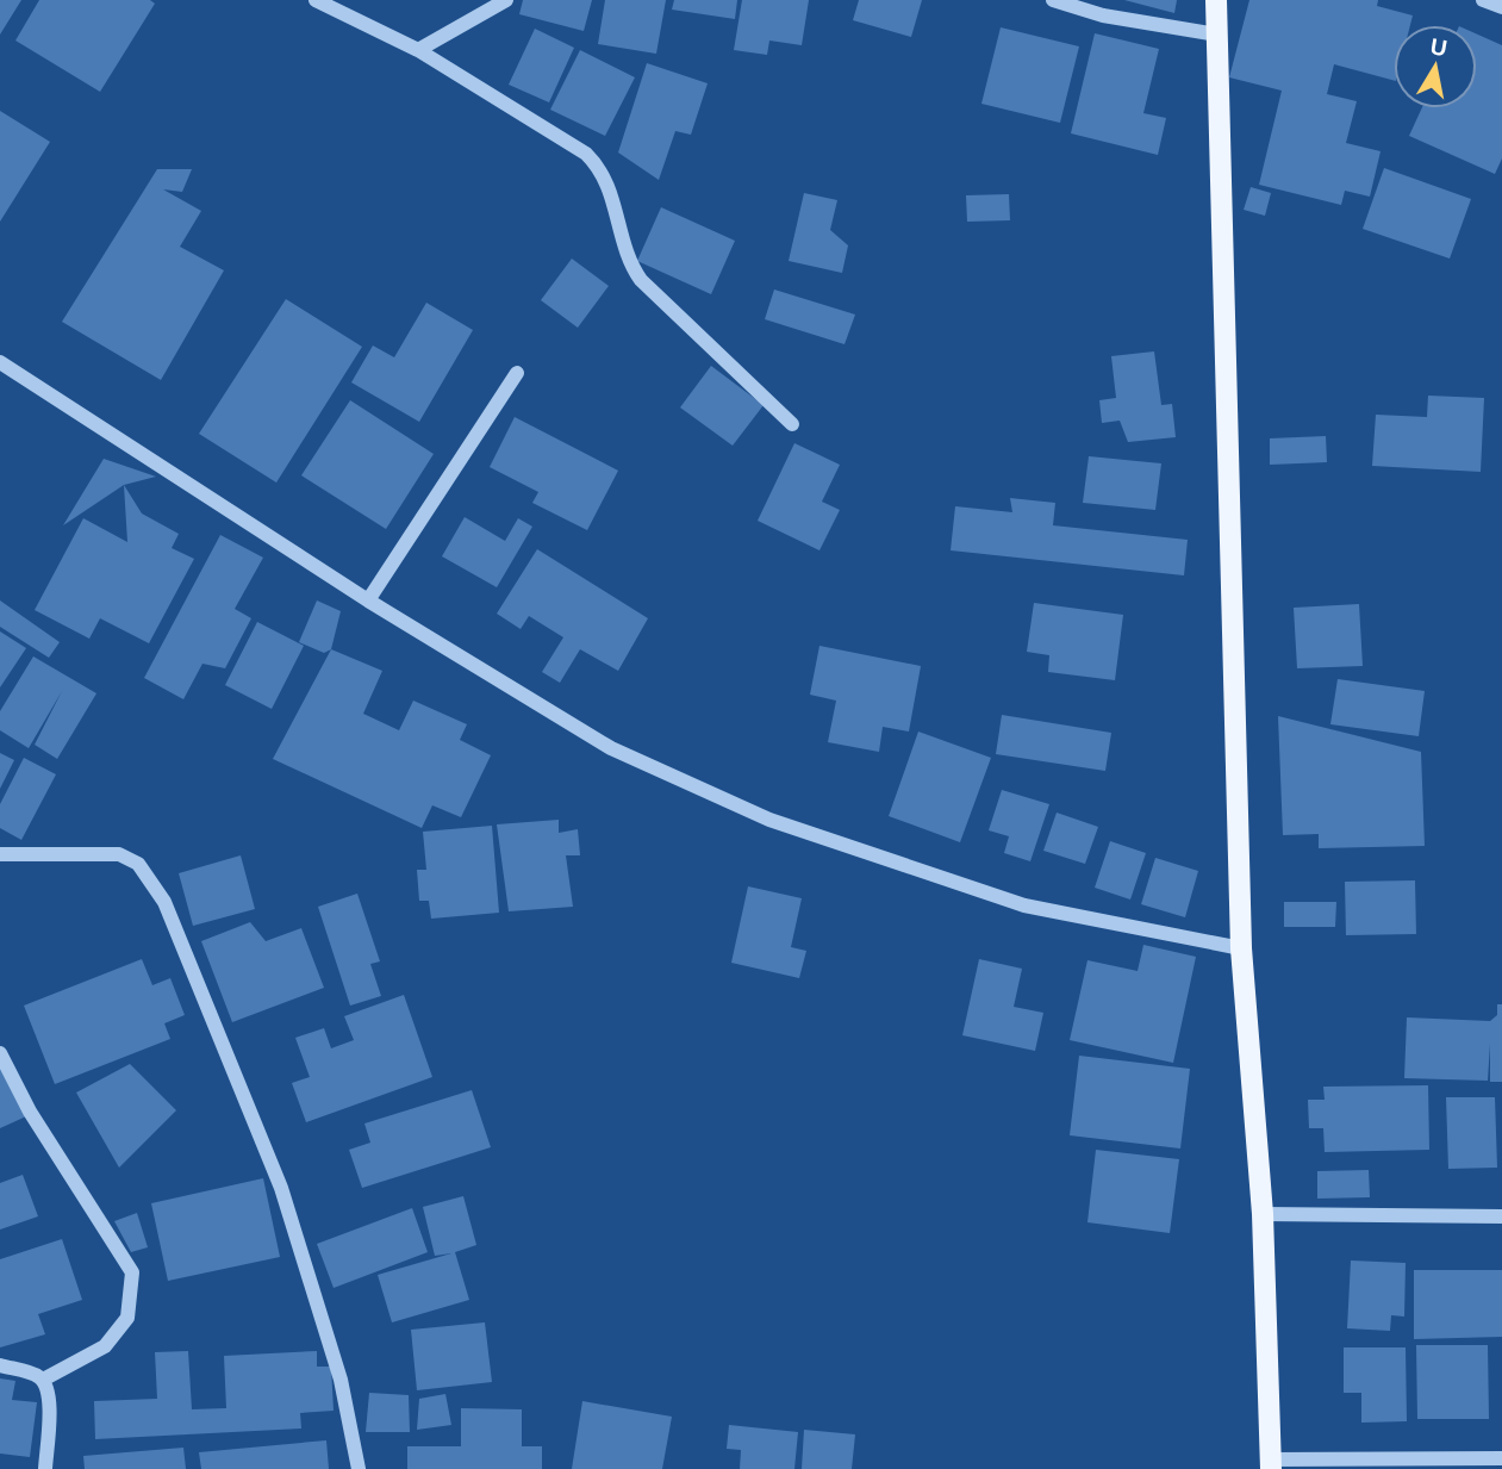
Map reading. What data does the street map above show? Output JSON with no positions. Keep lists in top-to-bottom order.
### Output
{
  "north": "top"
}
